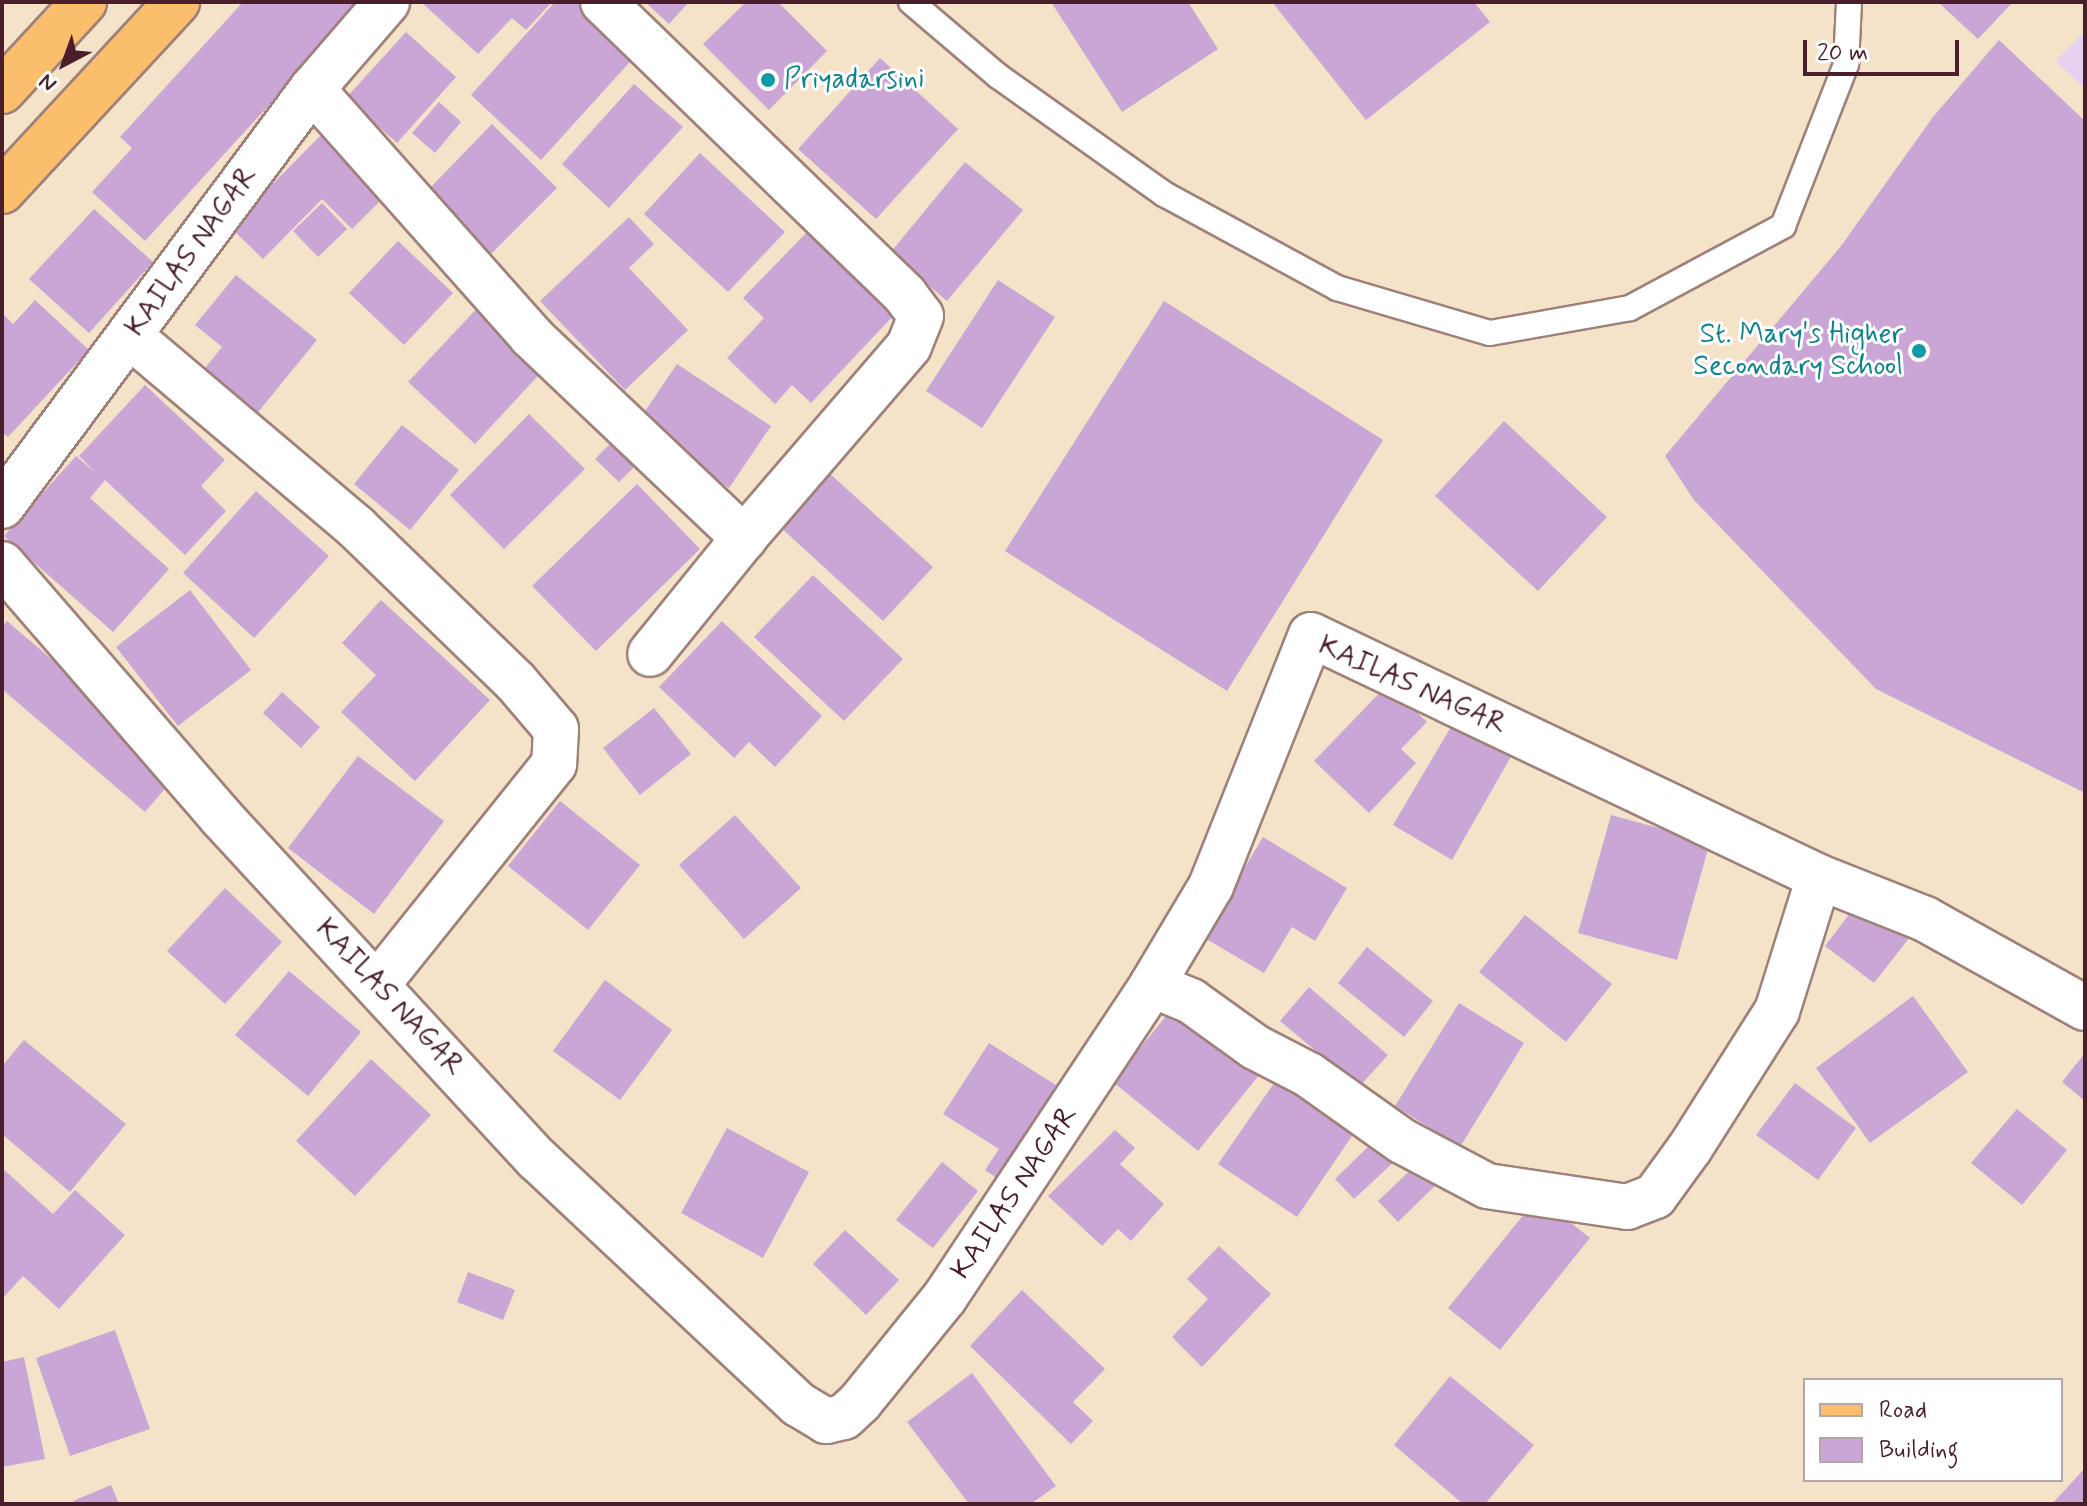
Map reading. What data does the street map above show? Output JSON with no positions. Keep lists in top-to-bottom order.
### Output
{
  "streets": {
    "street": ["KAILAS NAGAR"]
  },
  "places": ["Priyadarsini", "St. Mary's Higher Secondary School"],
  "legend": ["Road", "Building"],
  "scale_bar": "20 m",
  "north": "bottom left"
}
